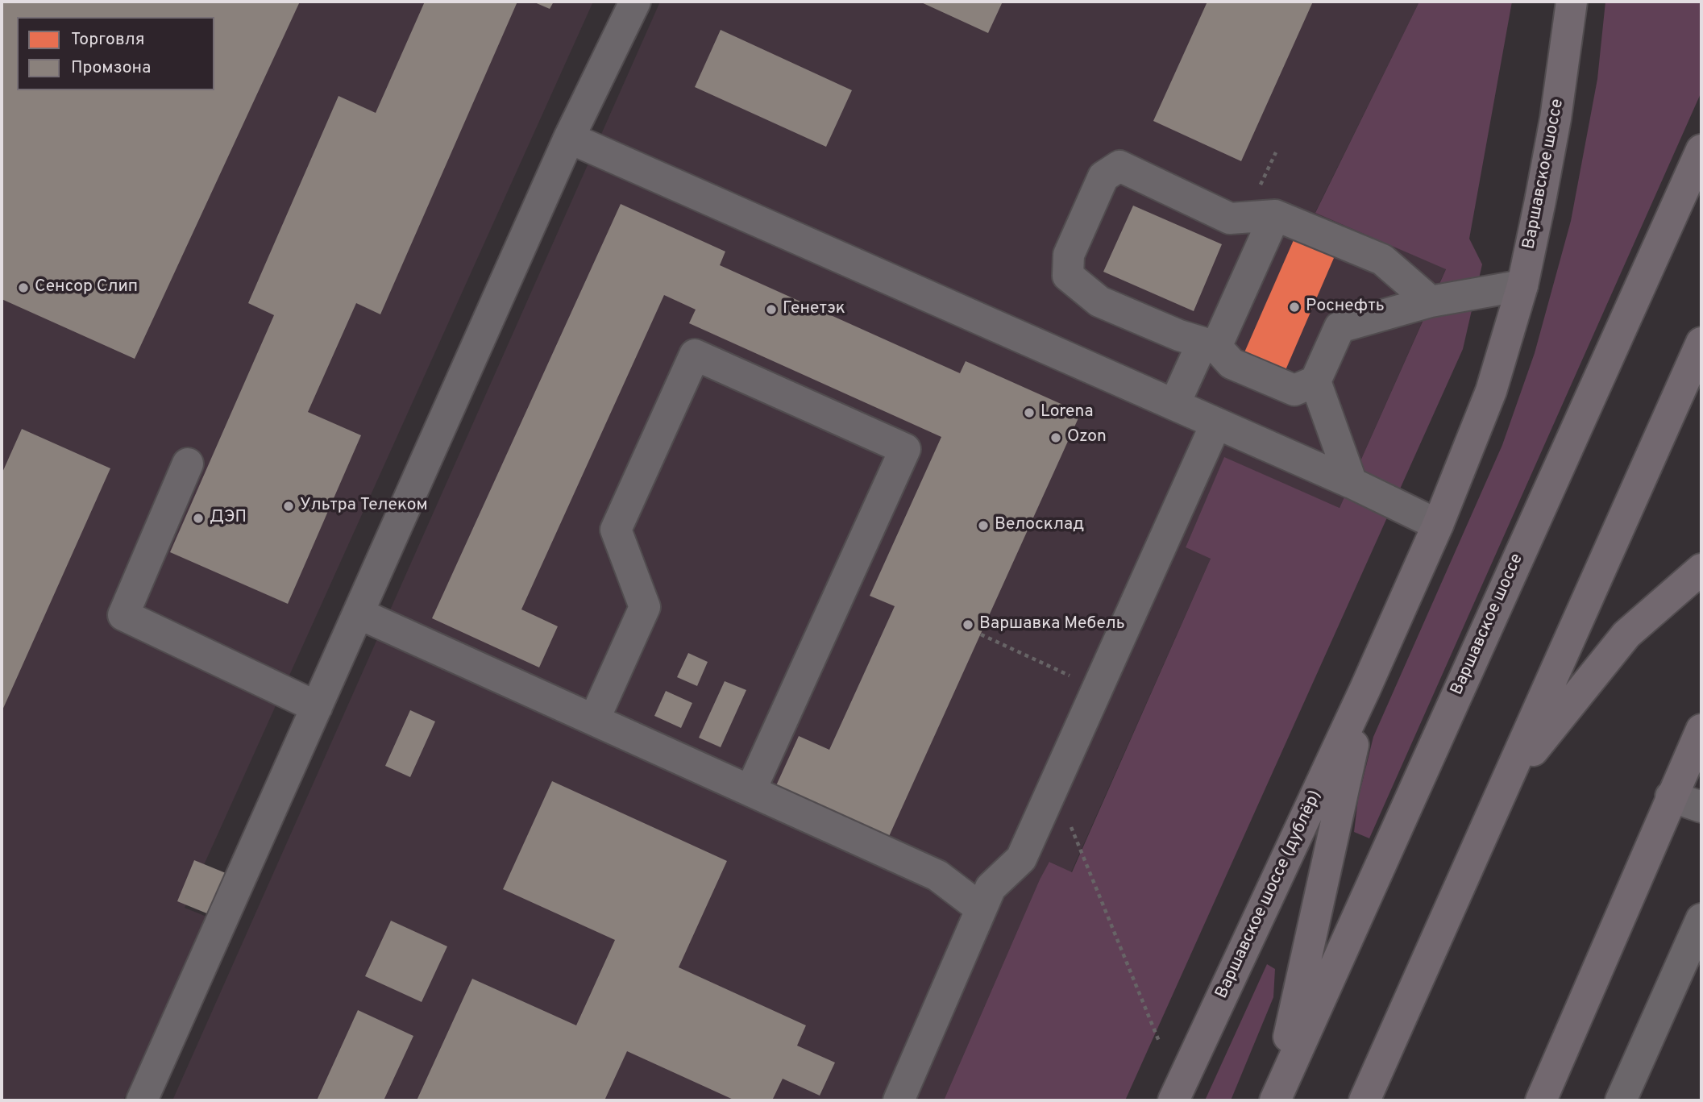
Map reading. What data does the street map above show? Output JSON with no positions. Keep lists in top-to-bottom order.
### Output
{
  "streets": {
    "main road": ["Варшавское шоссе", "Варшавское шоссе (дублёр)"]
  },
  "crossings": [
    ["Варшавское шоссе", "Варшавское шоссе (дублёр)"]
  ],
  "places": [
    "Сенсор Слип",
    "Роснефть",
    "Генетэк",
    "Lorena",
    "Ozon",
    "Ультра Телеком",
    "ДЭП",
    "Велосклад",
    "Варшавка Мебель"
  ],
  "legend": ["Торговля", "Промзона"]
}
